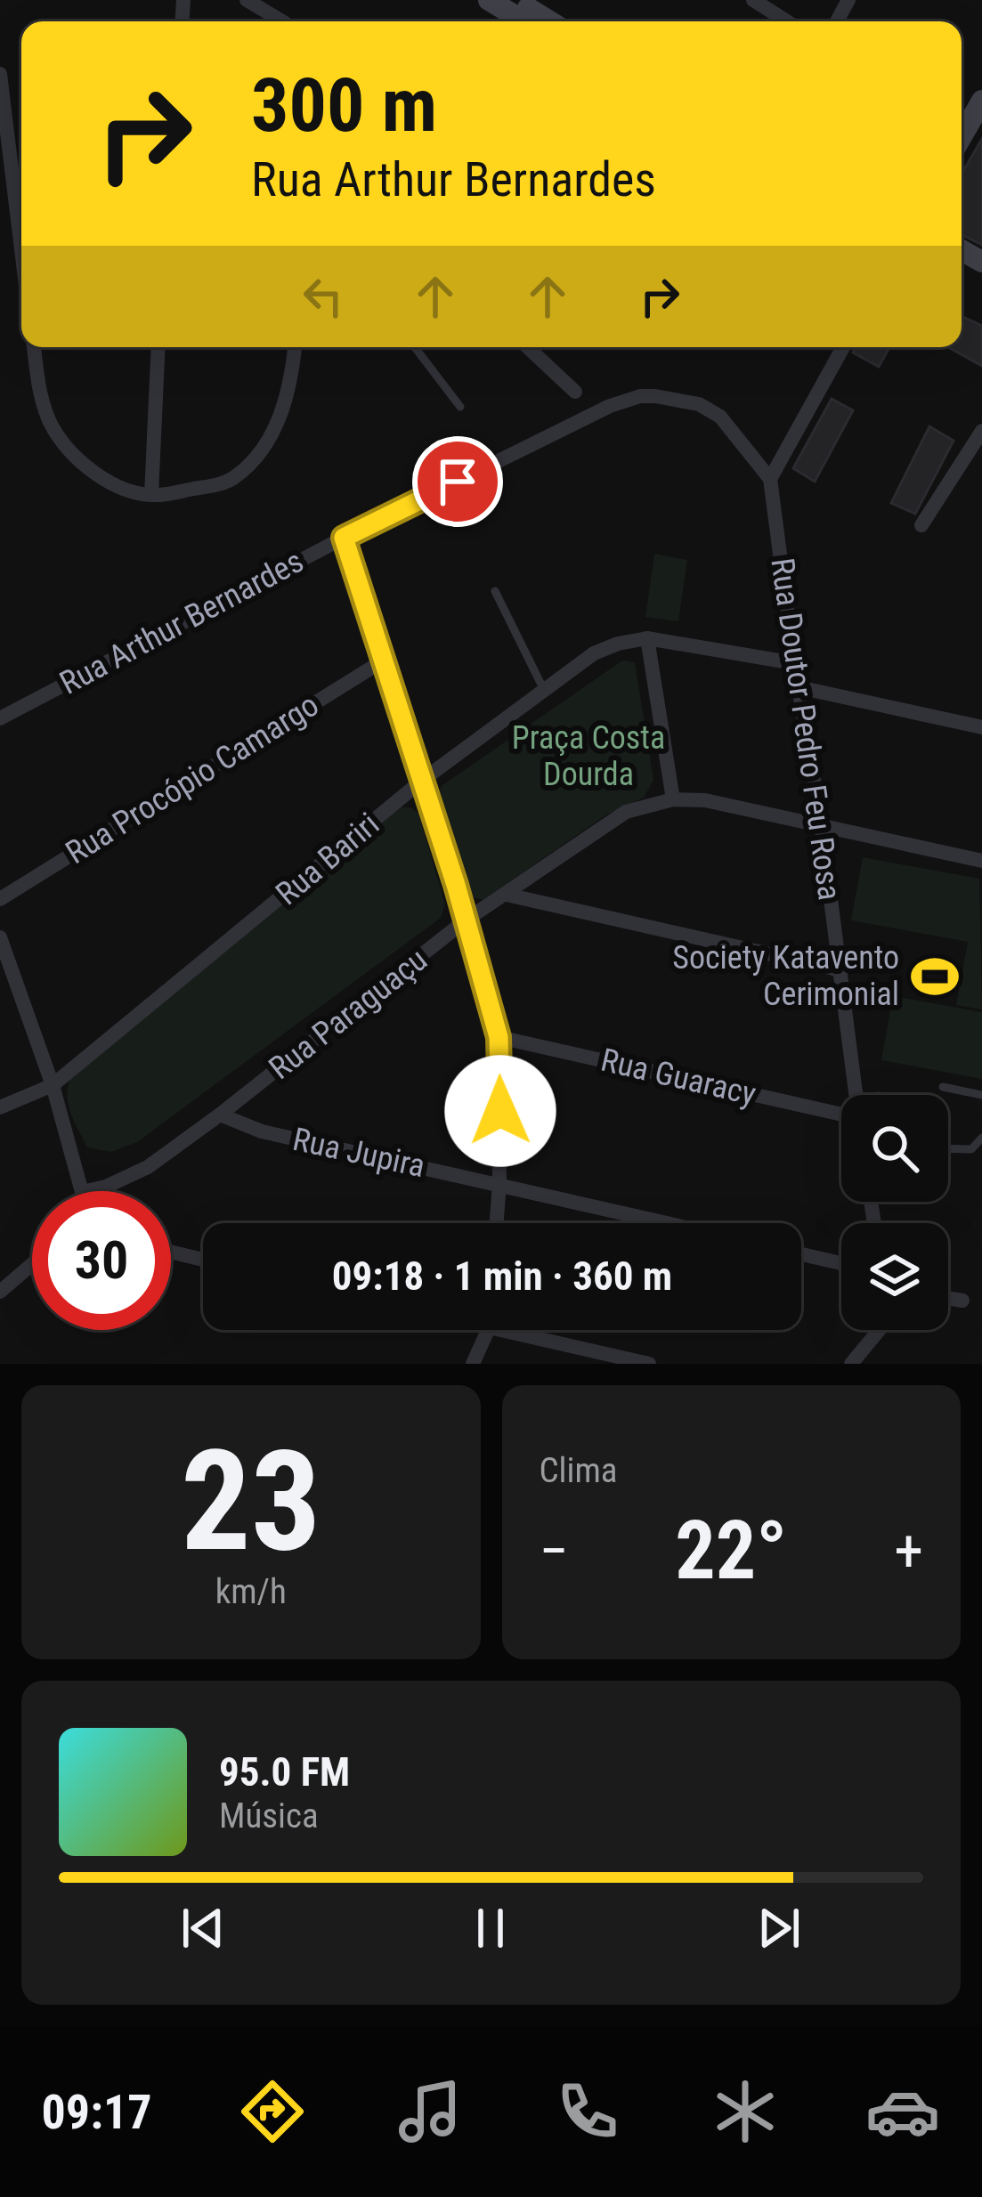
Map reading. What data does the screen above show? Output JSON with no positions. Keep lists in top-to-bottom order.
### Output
{
  "streets": {
    "street": [
      "Rua Arthur Bernardes",
      "Rua Doutor Pedro Feu Rosa",
      "Rua Procópio Camargo",
      "Rua Bariri",
      "Rua Paraguaçu",
      "Rua Guaracy",
      "Rua Jupira"
    ]
  },
  "crossings": [
    ["Rua Arthur Bernardes", "Rua Doutor Pedro Feu Rosa"],
    ["Rua Doutor Pedro Feu Rosa", "Rua Bariri"],
    ["Rua Doutor Pedro Feu Rosa", "Rua Paraguaçu"],
    ["Rua Paraguaçu", "Rua Jupira"]
  ],
  "parks": ["Praça Costa Dourda"],
  "places": {
    "sports": ["Society Katavento Cerimonial"]
  },
  "page": {
    "turn": ["300 m", "Rua Arthur Bernardes"],
    "limit": "30",
    "trip": "09:18 · 1 min · 360 m",
    "tile": [
      ["23", "km/h"],
      "Clima"
    ],
    "heat": ["−", "22°", "+"],
    "song": ["95.0 FM", "Música"],
    "tabs": "09:17"
  }
}
